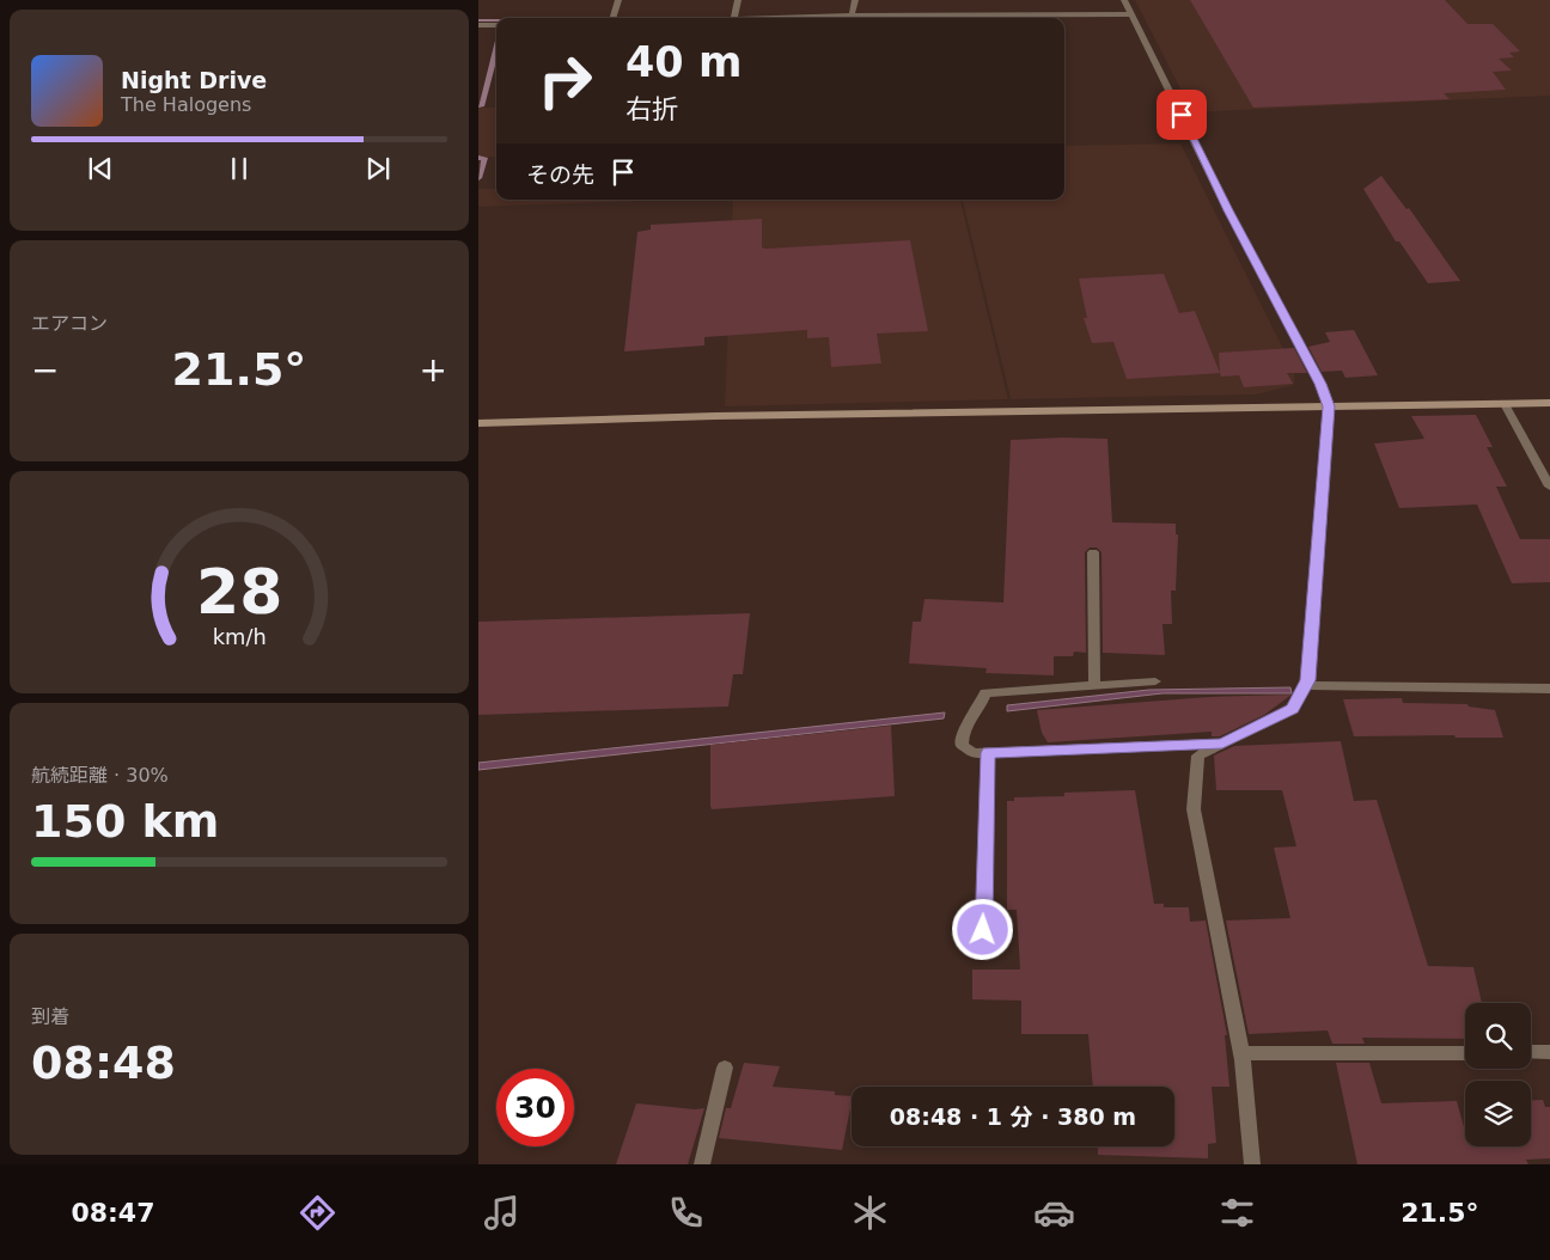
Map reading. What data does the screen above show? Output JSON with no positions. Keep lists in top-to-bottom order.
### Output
{
  "page": {
    "turn": ["40 m", "右折"],
    "song": ["Night Drive", "The Halogens"],
    "then": "その先",
    "tile": [
      "エアコン",
      ["航続距離 · 30%", "150 km"],
      ["到着", "08:48"]
    ],
    "heat": ["−", "21.5°", "+"],
    "limit": "30",
    "trip": "08:48 · 1 分 · 380 m",
    "tabs": ["08:47", "21.5°"],
    "gauge": ["28", "km/h"]
  }
}
